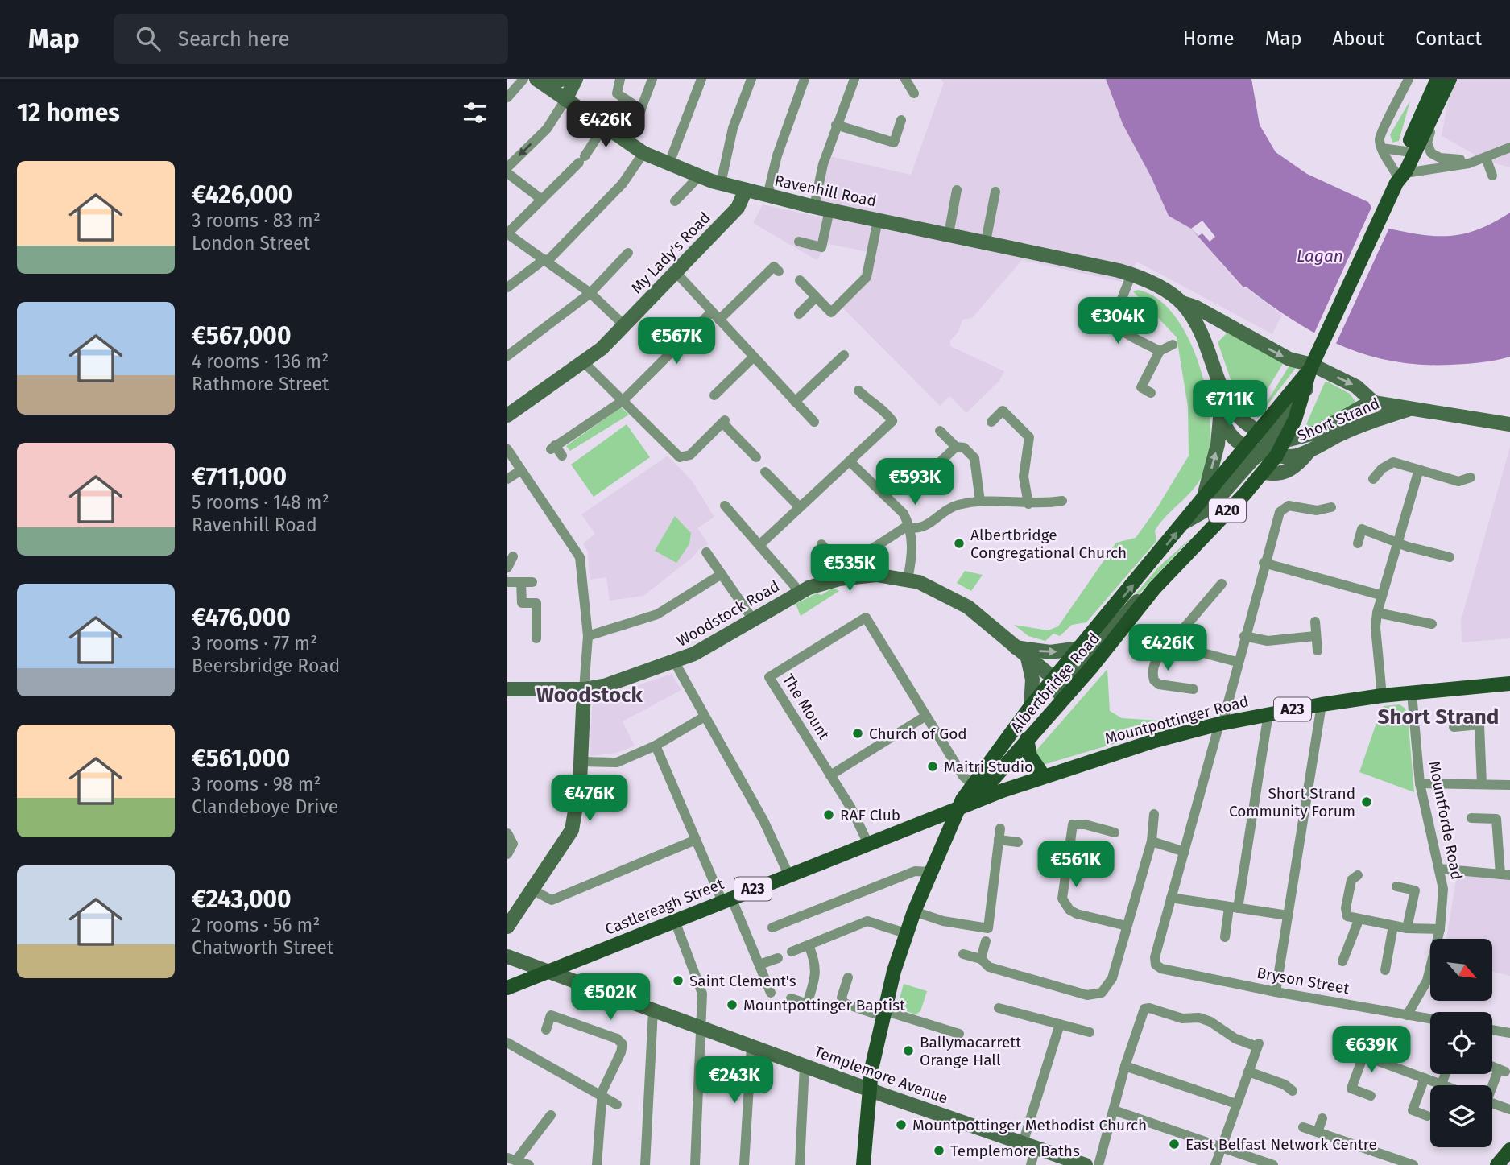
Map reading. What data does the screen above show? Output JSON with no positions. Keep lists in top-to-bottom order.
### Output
{
  "streets": {
    "main road": [
      "Ravenhill Road",
      "My Lady's Road",
      "Short Strand",
      "A20",
      "Woodstock Road",
      "Albertbridge Road",
      "A23",
      "Mountpottinger Road",
      "Castlereagh Street",
      "Templemore Avenue"
    ],
    "street": ["The Mount", "Mountforde Road", "Bryson Street"]
  },
  "crossings": [
    ["Ravenhill Road", "My Lady's Road"],
    ["Ravenhill Road", "Short Strand"],
    ["Ravenhill Road", "Albertbridge Road"],
    ["Short Strand", "Albertbridge Road"],
    ["A20", "Albertbridge Road"],
    ["Woodstock Road", "Albertbridge Road"],
    ["Albertbridge Road", "The Mount"],
    ["Albertbridge Road", "Mountpottinger Road"],
    ["Albertbridge Road", "Castlereagh Street"],
    ["Albertbridge Road", "Templemore Avenue"],
    ["The Mount", "Castlereagh Street"],
    ["Mountpottinger Road", "Mountforde Road"],
    ["Mountpottinger Road", "Castlereagh Street"],
    ["Mountforde Road", "Bryson Street"],
    ["Castlereagh Street", "Templemore Avenue"]
  ],
  "districts": ["Woodstock", "Short Strand"],
  "water": ["Lagan"],
  "places": [
    "Albertbridge Congregational Church",
    "Church of God",
    "Maitri Studio",
    "Short Strand Community Forum",
    "RAF Club",
    "Saint Clement's",
    "Mountpottinger Baptist",
    "Ballymacarrett Orange Hall",
    "Mountpottinger Methodist Church",
    "East Belfast Network Centre",
    "Templemore Baths"
  ],
  "north": "bottom right",
  "page": {
    "header": "Map",
    "search": "Search here",
    "nav": [
      "Home",
      "Map",
      "About",
      "Contact"
    ],
    "heading": "12 homes",
    "price": [
      "€426K",
      "€304K",
      "€567K",
      "€711K",
      "€593K",
      "€535K",
      "€426K",
      "€476K",
      "€561K",
      "€502K",
      "€639K",
      "€243K"
    ],
    "list": [
      {
        "name": "€426,000",
        "note": "3 rooms · 83 m² · London Street"
      },
      {
        "name": "€567,000",
        "note": "4 rooms · 136 m² · Rathmore Street"
      },
      {
        "name": "€711,000",
        "note": "5 rooms · 148 m² · Ravenhill Road"
      },
      {
        "name": "€476,000",
        "note": "3 rooms · 77 m² · Beersbridge Road"
      },
      {
        "name": "€561,000",
        "note": "3 rooms · 98 m² · Clandeboye Drive"
      },
      {
        "name": "€243,000",
        "note": "2 rooms · 56 m² · Chatworth Street"
      }
    ]
  }
}
